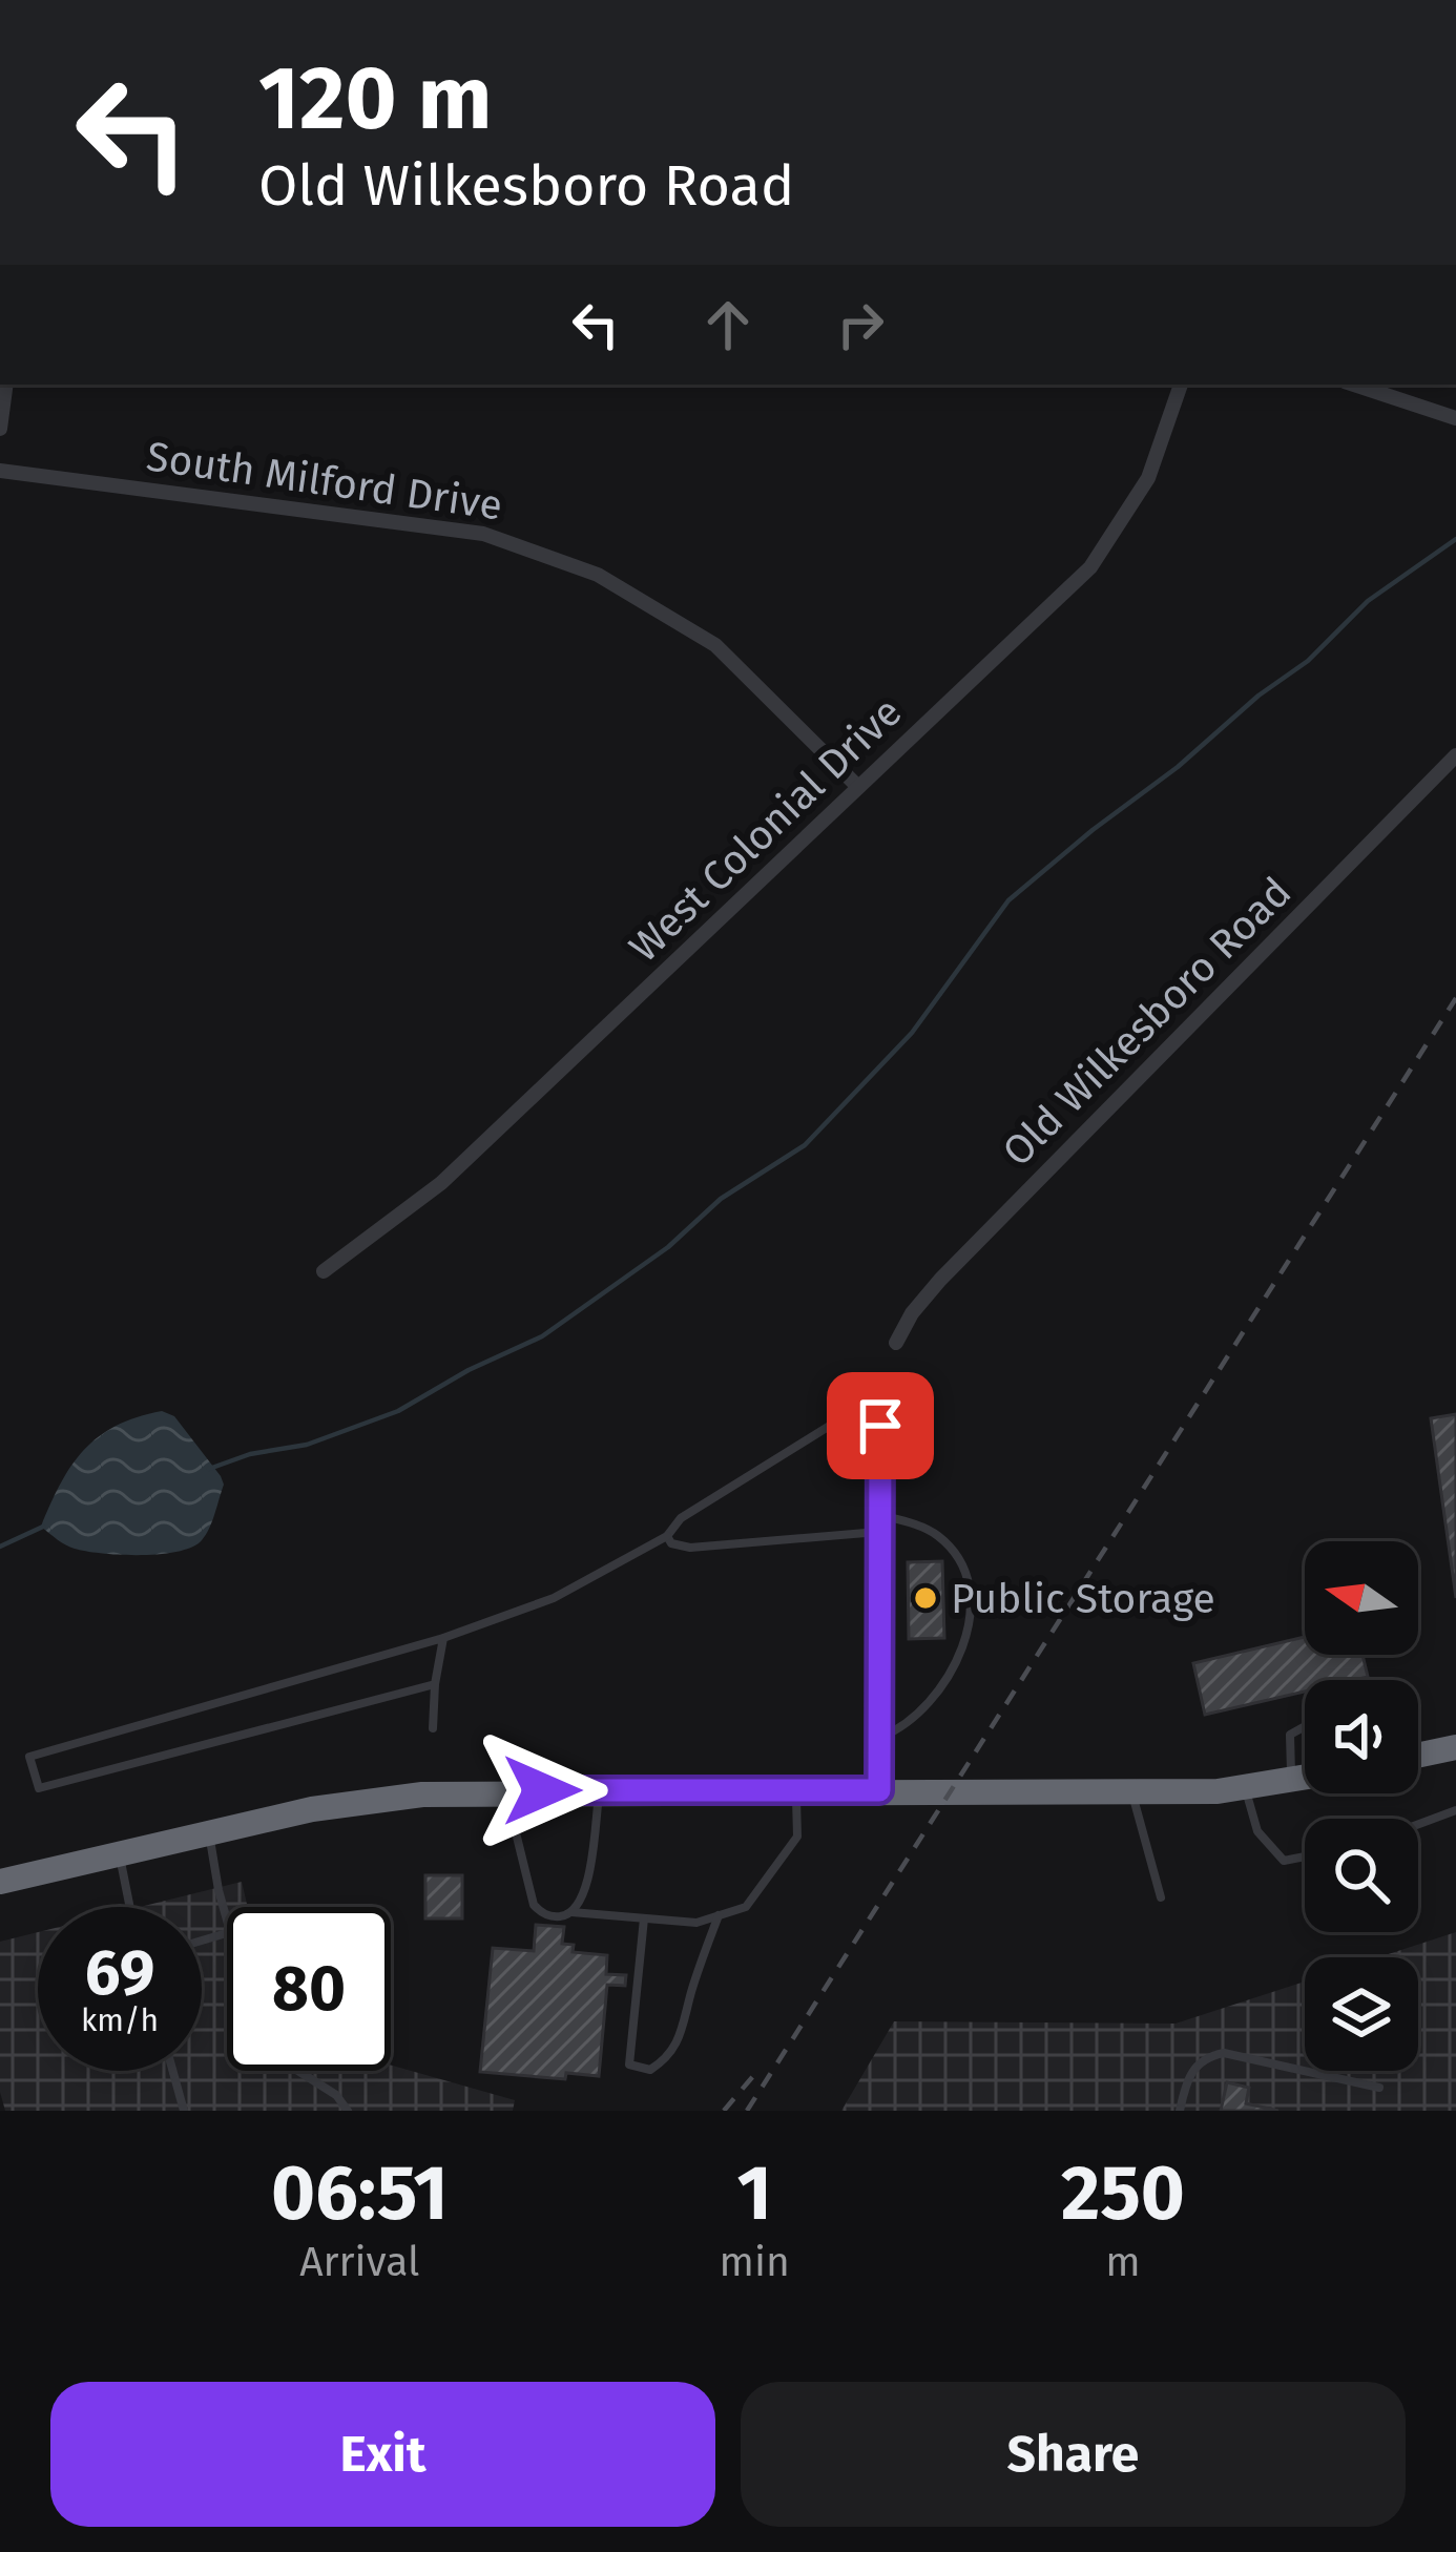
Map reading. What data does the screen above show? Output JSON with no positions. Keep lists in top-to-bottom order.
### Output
{
  "streets": {
    "street": ["South Milford Drive", "West Colonial Drive", "Old Wilkesboro Road"]
  },
  "crossings": [
    ["South Milford Drive", "West Colonial Drive"]
  ],
  "places": ["Public Storage"],
  "north": "left",
  "page": {
    "turn": ["120 m", "Old Wilkesboro Road"],
    "speed": "69 km/h",
    "limit": "80",
    "eta": [
      "06:51",
      "Arrival",
      "1",
      "min",
      "250",
      "m"
    ],
    "buttons": ["Exit", "Share"]
  }
}
